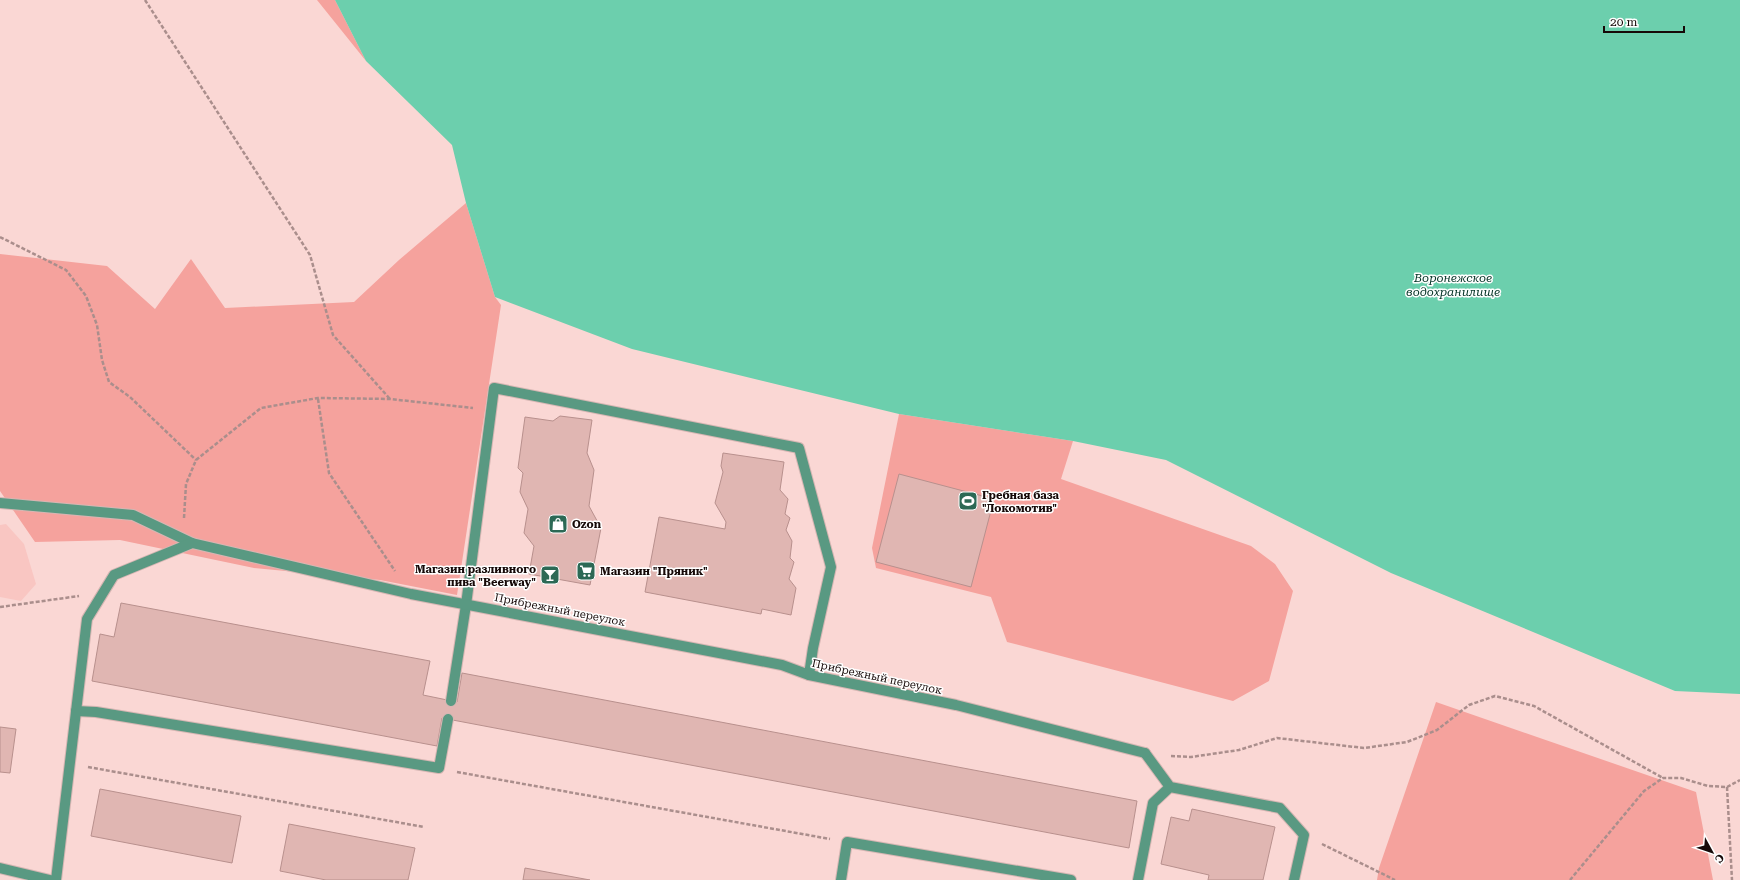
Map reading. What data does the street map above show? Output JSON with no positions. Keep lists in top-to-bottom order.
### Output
{
  "streets": {
    "street": ["Прибрежный переулок"]
  },
  "water": ["Воронежское водохранилище"],
  "places": {
    "sports": ["Гребная база \"Локомотив\""],
    "shop": ["Ozon"],
    "supermarket": ["Магазин \"Пряник\""],
    "bar": ["Магазин разливного пива \"Beerway\""]
  },
  "scale_bar": "20 m",
  "north": "bottom right"
}
